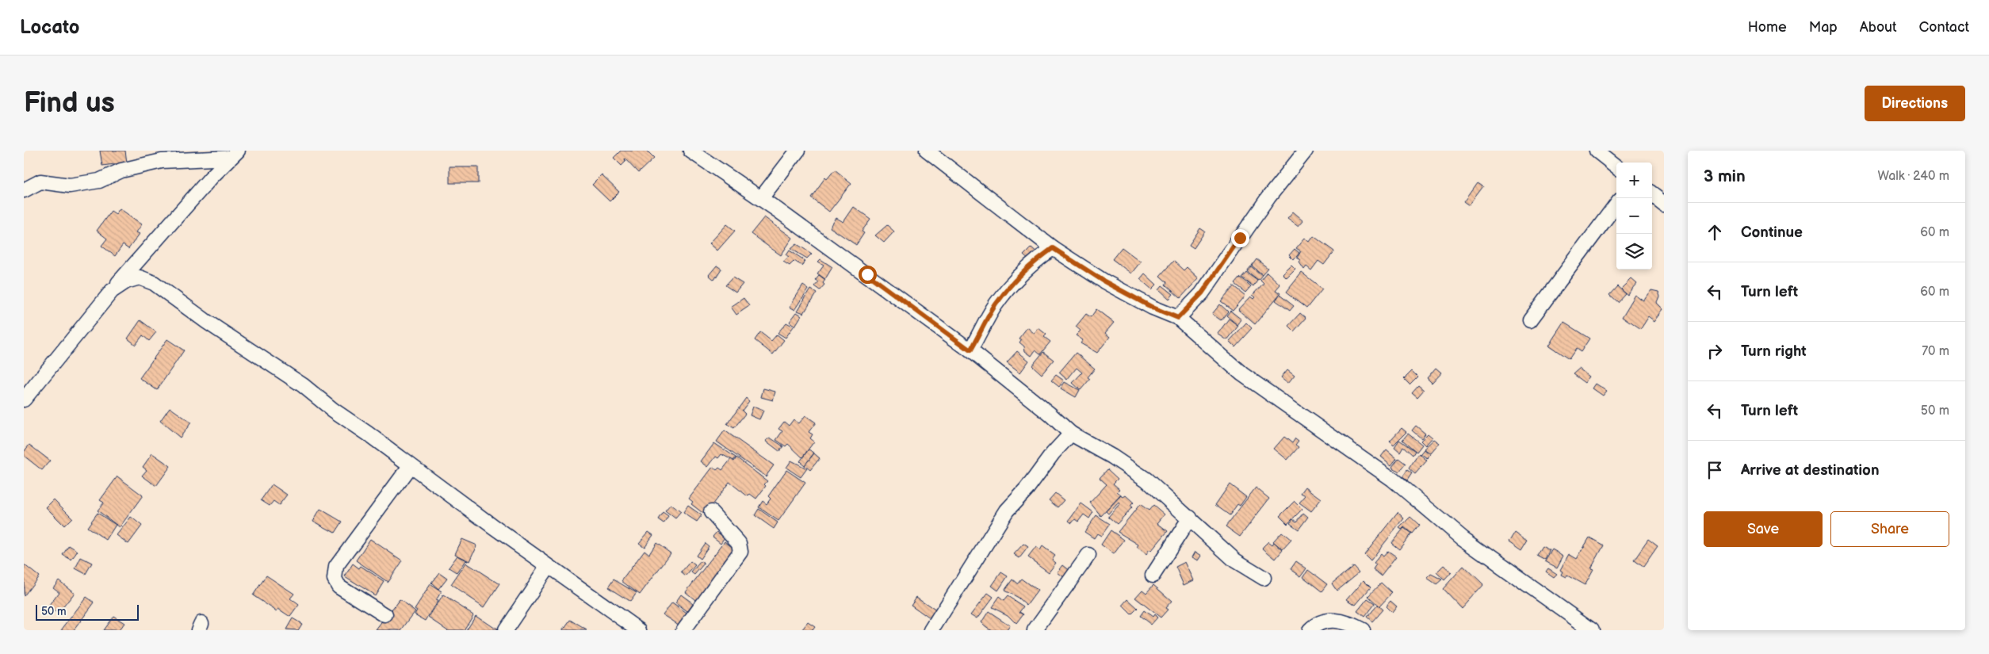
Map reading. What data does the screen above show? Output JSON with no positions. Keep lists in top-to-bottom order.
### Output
{
  "scale_bar": "50 m",
  "page": {
    "header": "Locato",
    "nav": [
      "Home",
      "Map",
      "About",
      "Contact"
    ],
    "buttons": [
      "Directions",
      ["Save", "Share"]
    ],
    "title": "Find us",
    "heading": ["3 min", "Walk · 240 m"],
    "map_buttons": ["+", "−"],
    "list": [
      ["Continue", "60 m"],
      ["Turn left", "60 m"],
      ["Turn right", "70 m"],
      ["Turn left", "50 m"],
      "Arrive at destination"
    ],
    "scale": "50 m"
  }
}
